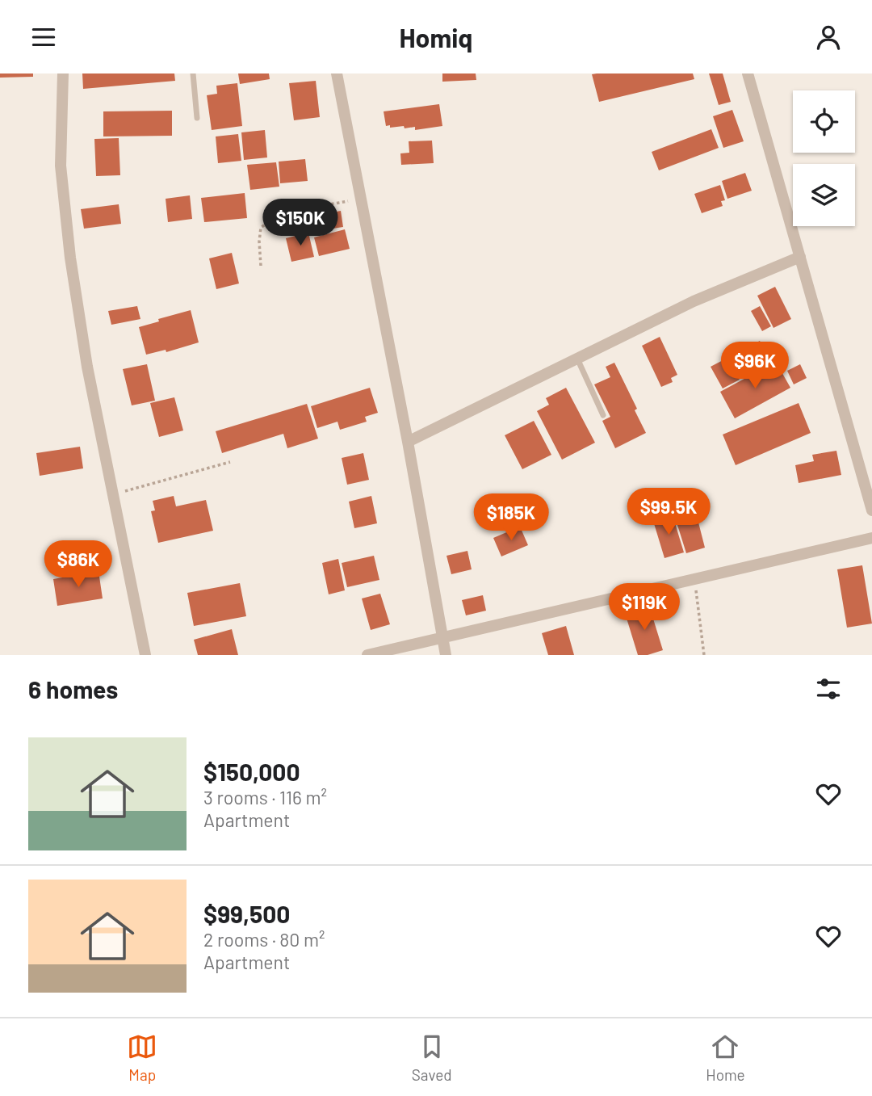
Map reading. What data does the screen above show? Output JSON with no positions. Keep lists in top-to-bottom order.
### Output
{
  "page": {
    "header": "Homiq",
    "price": [
      "$150K",
      "$96K",
      "$99.5K",
      "$185K",
      "$86K",
      "$119K"
    ],
    "heading": "6 homes",
    "list": [
      {
        "name": "$150,000",
        "note": "3 rooms · 116 m² · Apartment"
      },
      {
        "name": "$99,500",
        "note": "2 rooms · 80 m² · Apartment"
      }
    ],
    "tabs": ["Map", "Saved", "Home"]
  }
}
